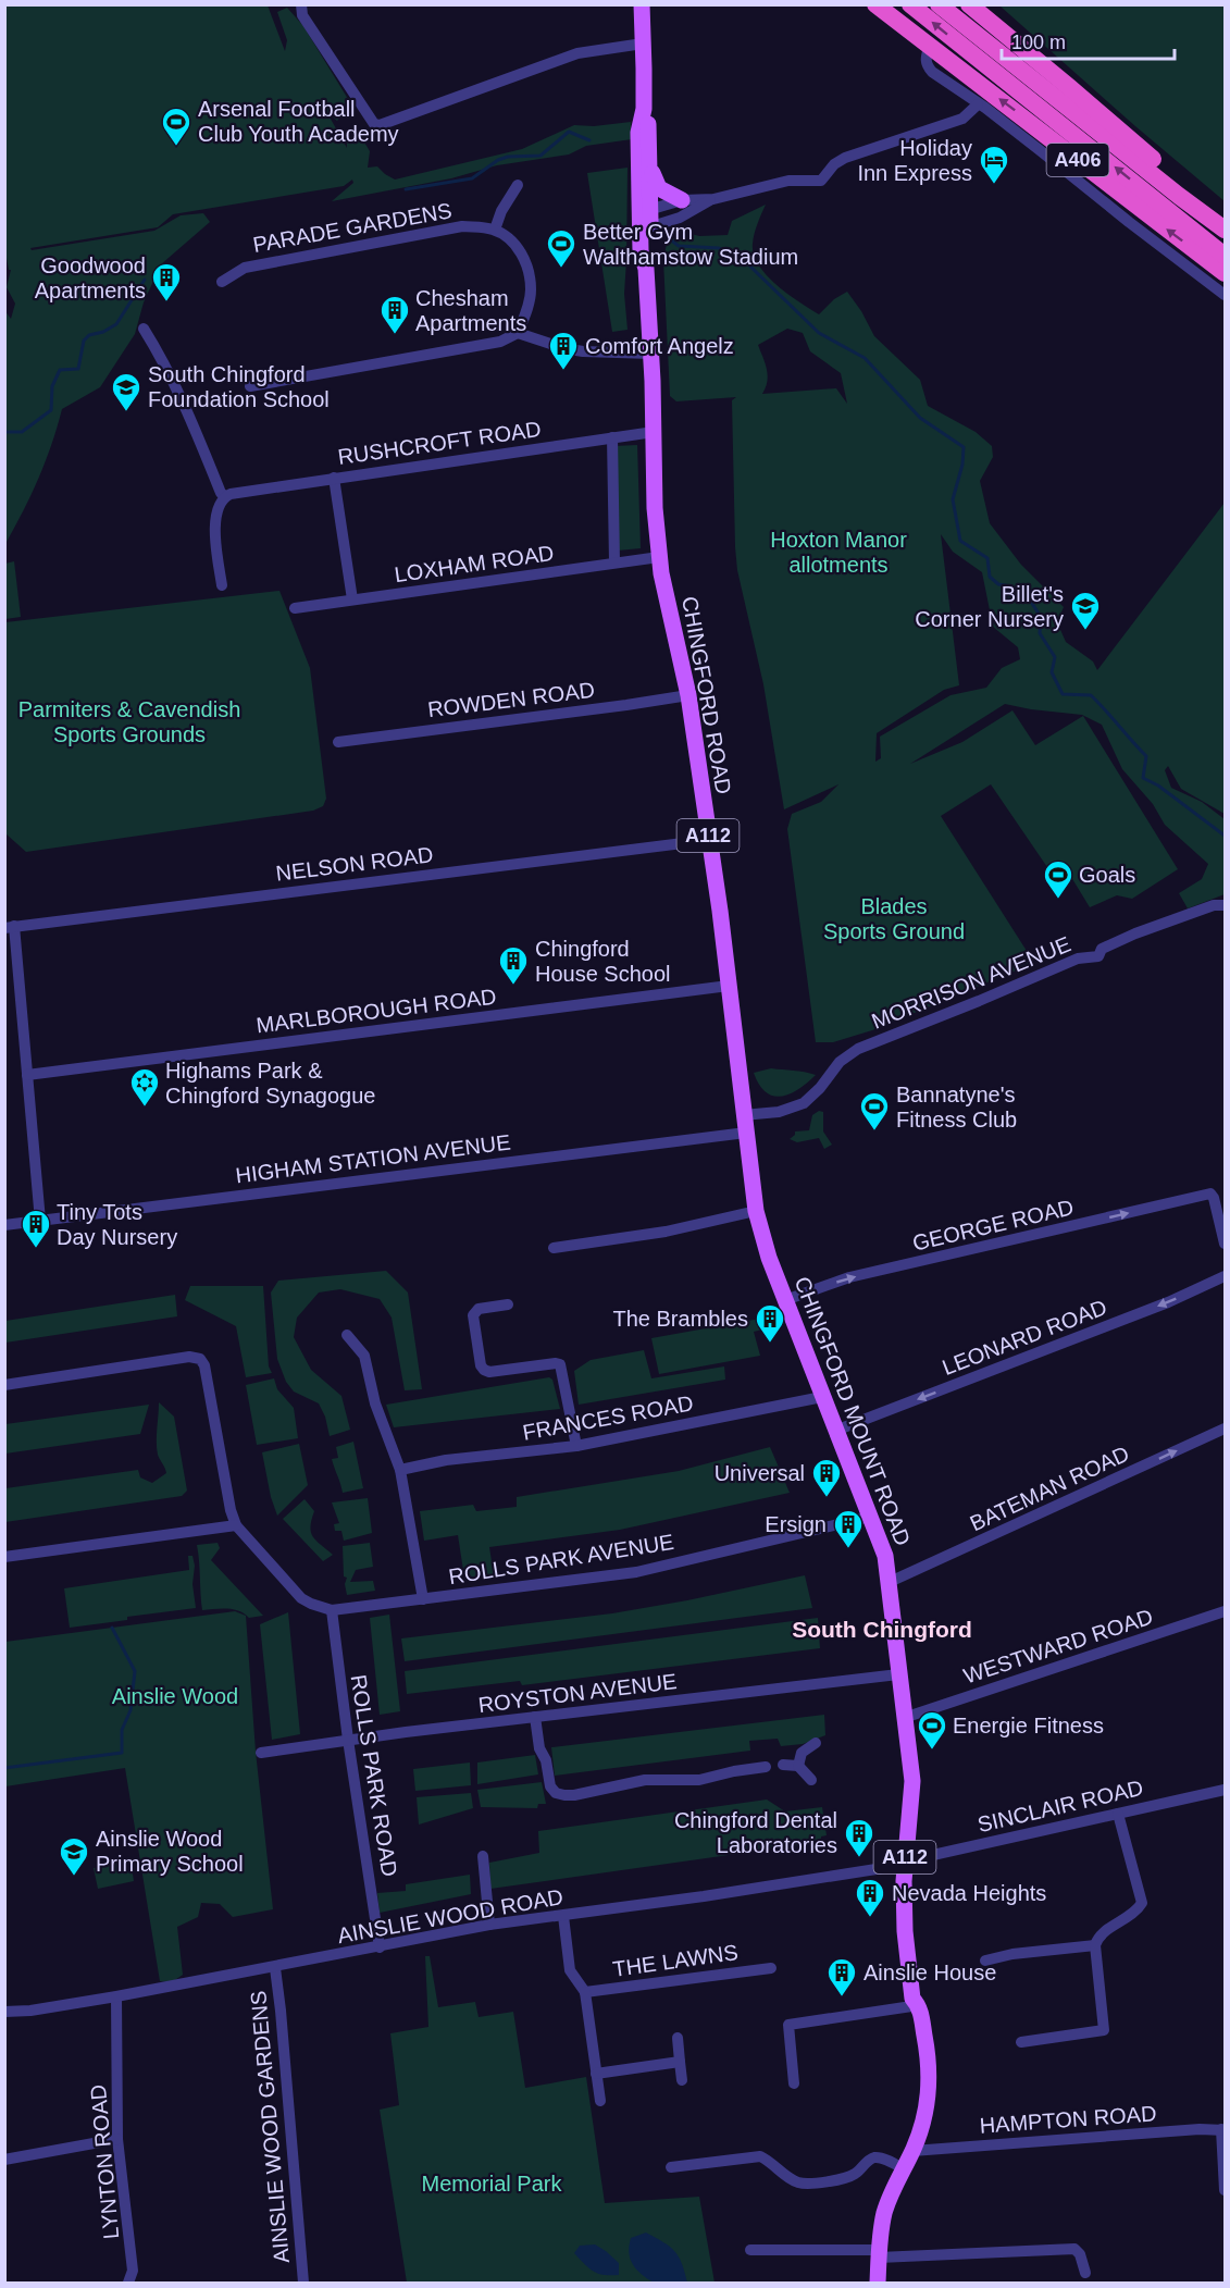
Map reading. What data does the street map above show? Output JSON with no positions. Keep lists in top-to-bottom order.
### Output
{
  "streets": {
    "highway": ["A406"],
    "main road": ["CHINGFORD ROAD", "A112", "CHINGFORD MOUNT ROAD"],
    "street": [
      "PARADE GARDENS",
      "RUSHCROFT ROAD",
      "LOXHAM ROAD",
      "ROWDEN ROAD",
      "NELSON ROAD",
      "MORRISON AVENUE",
      "MARLBOROUGH ROAD",
      "HIGHAM STATION AVENUE",
      "GEORGE ROAD",
      "LEONARD ROAD",
      "FRANCES ROAD",
      "BATEMAN ROAD",
      "ROLLS PARK AVENUE",
      "WESTWARD ROAD",
      "ROYSTON AVENUE",
      "ROLLS PARK ROAD",
      "SINCLAIR ROAD",
      "AINSLIE WOOD ROAD",
      "THE LAWNS",
      "HAMPTON ROAD",
      "AINSLIE WOOD GARDENS",
      "LYNTON ROAD"
    ]
  },
  "crossings": [
    ["RUSHCROFT ROAD", "CHINGFORD ROAD"],
    ["LOXHAM ROAD", "CHINGFORD ROAD"],
    ["CHINGFORD ROAD", "ROWDEN ROAD"],
    ["CHINGFORD ROAD", "NELSON ROAD"],
    ["CHINGFORD ROAD", "MORRISON AVENUE"],
    ["CHINGFORD ROAD", "MARLBOROUGH ROAD"],
    ["CHINGFORD ROAD", "HIGHAM STATION AVENUE"],
    ["CHINGFORD ROAD", "CHINGFORD MOUNT ROAD"],
    ["HIGHAM STATION AVENUE", "CHINGFORD MOUNT ROAD"],
    ["GEORGE ROAD", "CHINGFORD MOUNT ROAD"],
    ["LEONARD ROAD", "CHINGFORD MOUNT ROAD"],
    ["CHINGFORD MOUNT ROAD", "FRANCES ROAD"],
    ["CHINGFORD MOUNT ROAD", "BATEMAN ROAD"],
    ["CHINGFORD MOUNT ROAD", "ROLLS PARK AVENUE"],
    ["CHINGFORD MOUNT ROAD", "WESTWARD ROAD"],
    ["CHINGFORD MOUNT ROAD", "ROYSTON AVENUE"],
    ["CHINGFORD MOUNT ROAD", "SINCLAIR ROAD"],
    ["CHINGFORD MOUNT ROAD", "AINSLIE WOOD ROAD"],
    ["CHINGFORD MOUNT ROAD", "HAMPTON ROAD"],
    ["ROLLS PARK AVENUE", "ROLLS PARK ROAD"],
    ["ROYSTON AVENUE", "ROLLS PARK ROAD"],
    ["ROLLS PARK ROAD", "AINSLIE WOOD ROAD"],
    ["SINCLAIR ROAD", "AINSLIE WOOD ROAD"],
    ["AINSLIE WOOD ROAD", "AINSLIE WOOD GARDENS"],
    ["AINSLIE WOOD ROAD", "LYNTON ROAD"]
  ],
  "one_way": ["GEORGE ROAD", "LEONARD ROAD", "BATEMAN ROAD"],
  "districts": ["South Chingford"],
  "parks": [
    "Hoxton Manor allotments",
    "Parmiters & Cavendish Sports Grounds",
    "Blades Sports Ground",
    "Ainslie Wood",
    "Memorial Park"
  ],
  "places": {
    "sports": [
      "Arsenal Football Club Youth Academy",
      "Better Gym Walthamstow Stadium",
      "Goals",
      "Bannatyne's Fitness Club",
      "Energie Fitness"
    ],
    "hotel": ["Holiday Inn Express"],
    "building": [
      "Goodwood Apartments",
      "Chesham Apartments",
      "Comfort Angelz",
      "Chingford House School",
      "Tiny Tots Day Nursery",
      "The Brambles",
      "Universal",
      "Ersign",
      "Chingford Dental Laboratories",
      "Nevada Heights",
      "Ainslie House"
    ],
    "school or university": ["South Chingford Foundation School", "Billet's Corner Nursery", "Ainslie Wood Primary School"],
    "synagogue": ["Highams Park & Chingford Synagogue"]
  },
  "scale_bar": "100 m"
}
